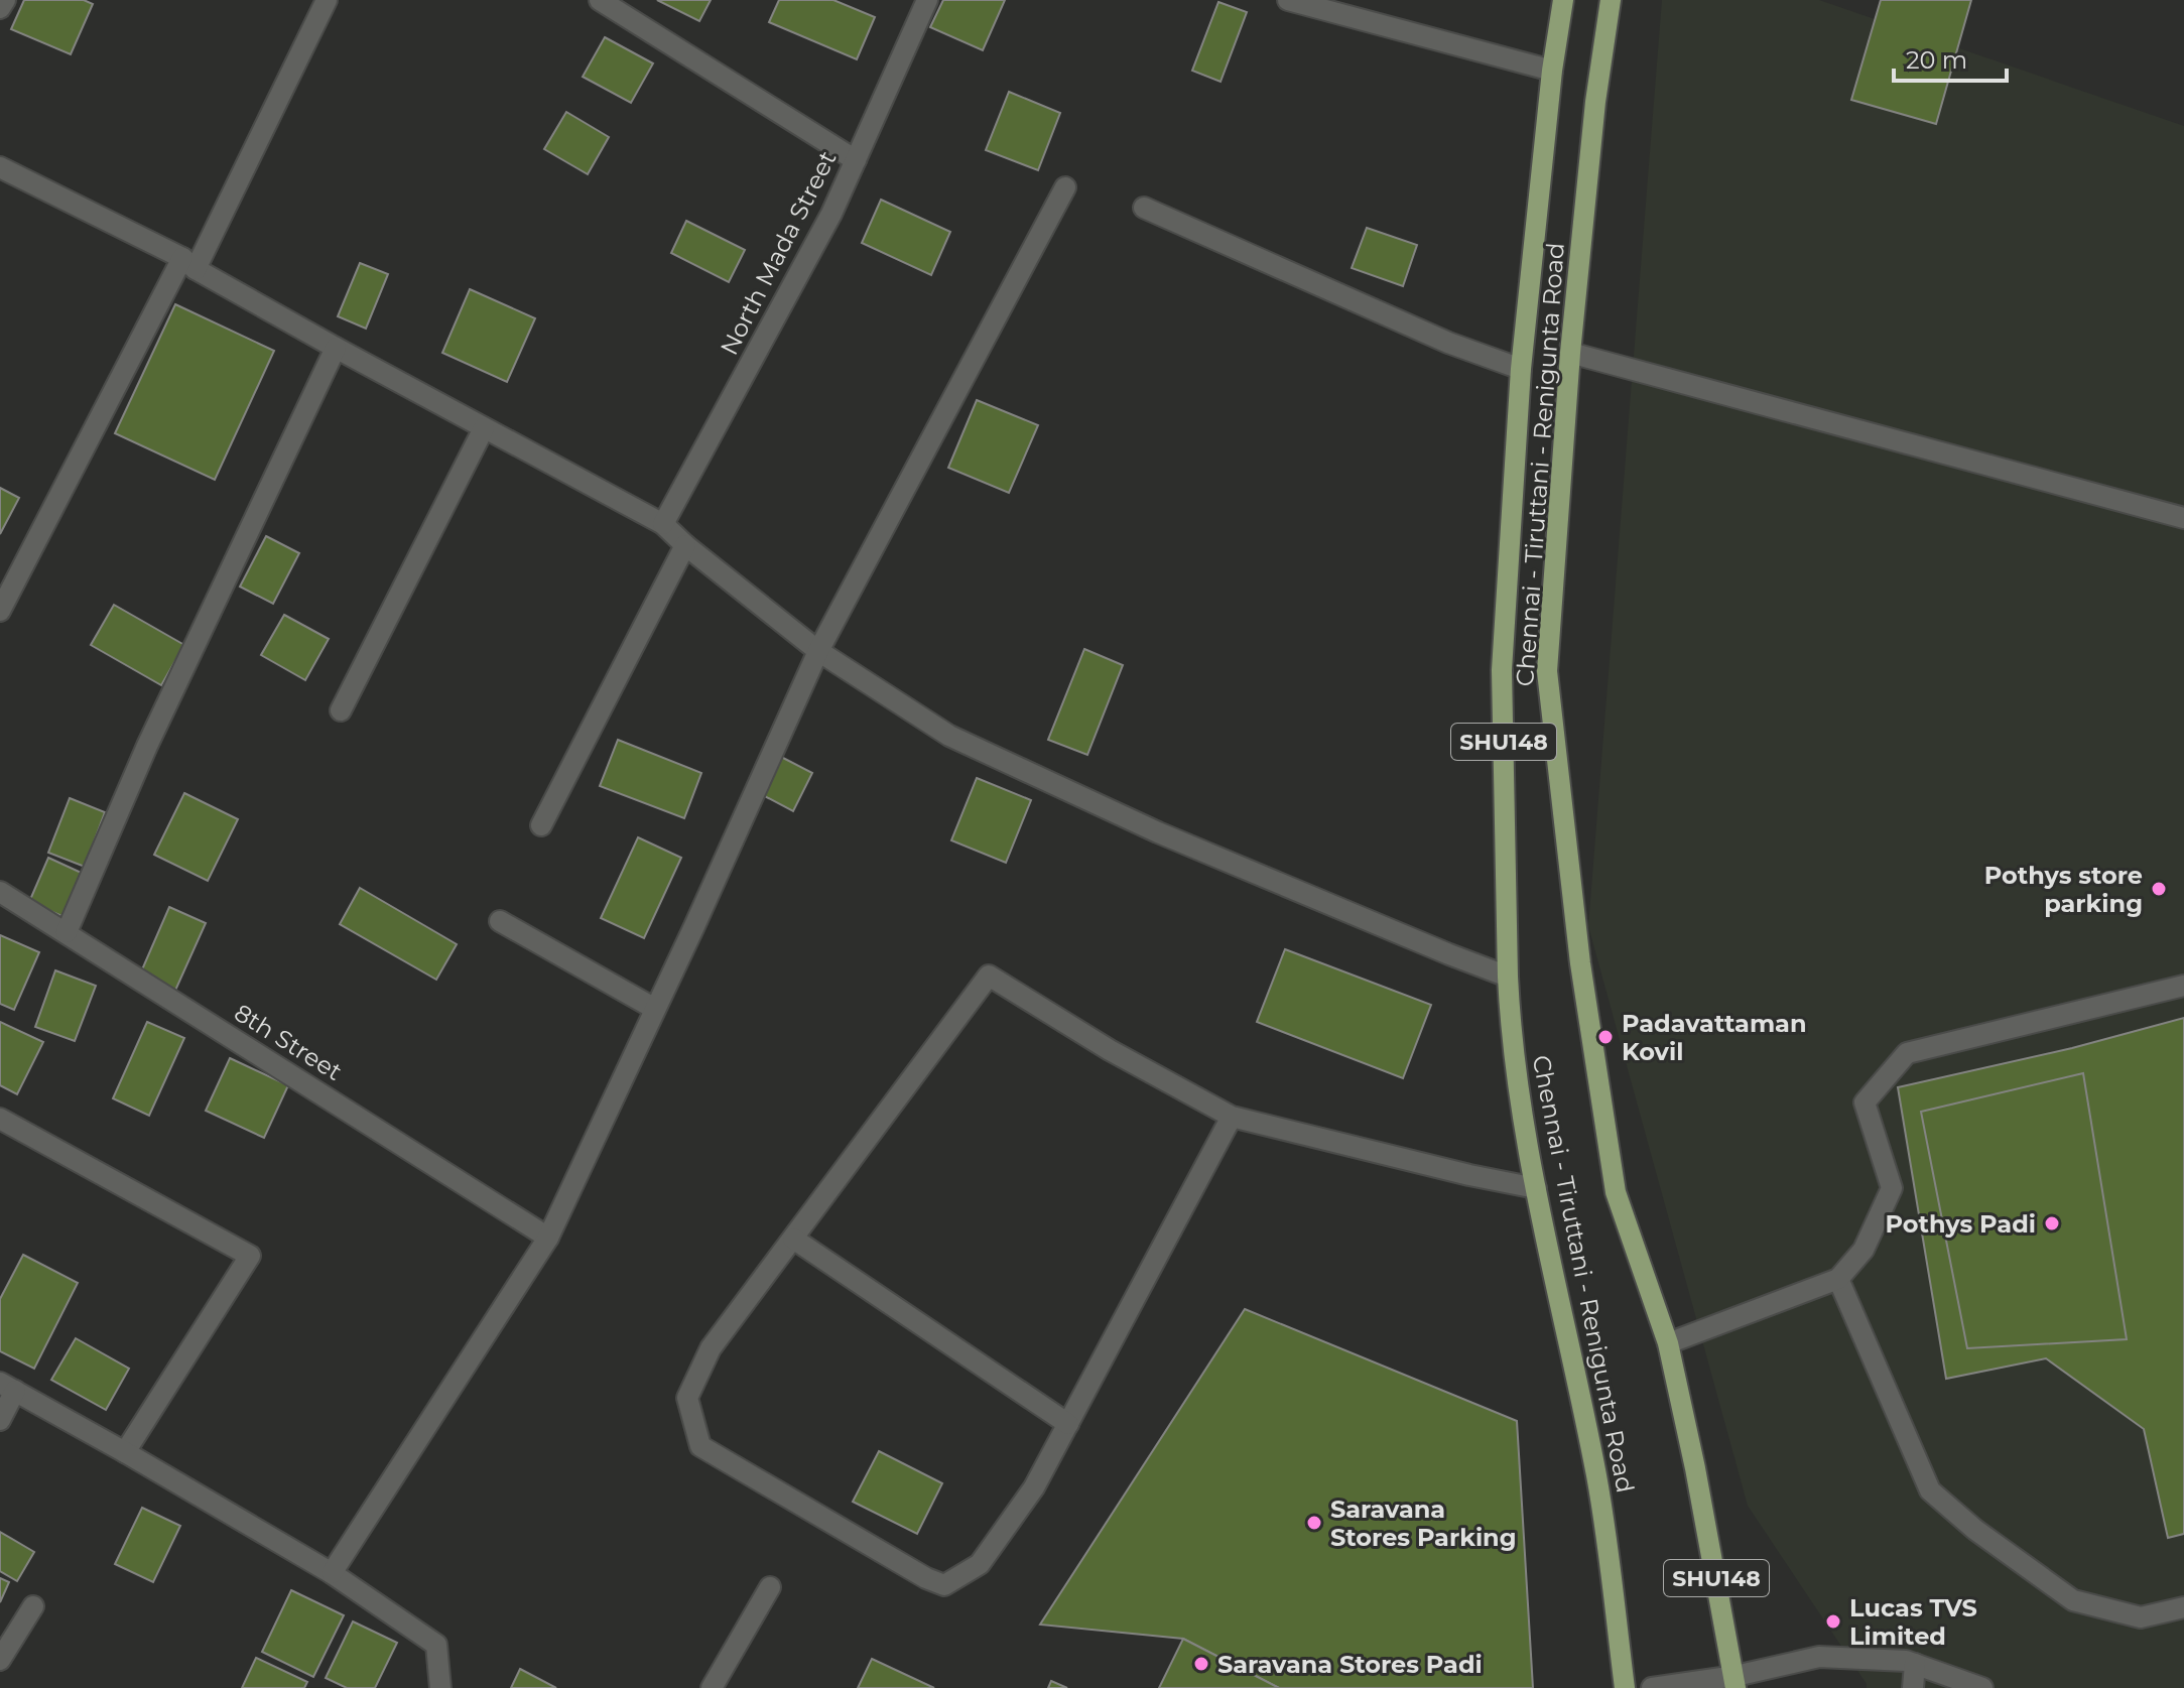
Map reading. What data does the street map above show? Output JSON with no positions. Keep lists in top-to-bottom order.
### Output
{
  "streets": {
    "main road": ["Chennai - Tiruttani - Renigunta Road", "SHU148"],
    "street": ["North Mada Street", "8th Street"]
  },
  "places": [
    "Pothys store parking",
    "Padavattaman Kovil",
    "Pothys Padi",
    "Saravana Stores Parking",
    "Lucas TVS Limited",
    "Saravana Stores Padi"
  ],
  "scale_bar": "20 m"
}
